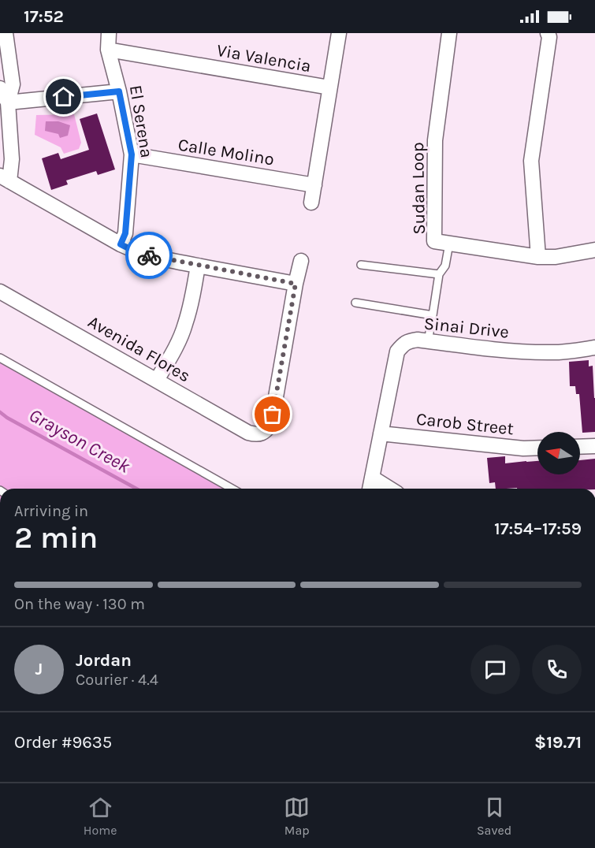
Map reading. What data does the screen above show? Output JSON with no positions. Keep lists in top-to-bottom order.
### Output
{
  "streets": {
    "street": [
      "Via Valencia",
      "El Serena",
      "Calle Molino",
      "Sudan Loop",
      "Sinai Drive",
      "Avenida Flores",
      "Carob Street"
    ]
  },
  "crossings": [
    ["Via Valencia", "El Serena"],
    ["El Serena", "Calle Molino"],
    ["Sinai Drive", "Carob Street"]
  ],
  "water": ["Grayson Creek"],
  "north": "left",
  "page": {
    "status": "17:52",
    "heading": ["2 min", "Arriving in", "17:54–17:59"],
    "panel": [
      "Jordan",
      "Courier · 4.4",
      "Order #9635",
      "$19.71"
    ],
    "bar": "On the way · 130 m",
    "round": "J",
    "tabs": ["Home", "Map", "Saved"]
  }
}
